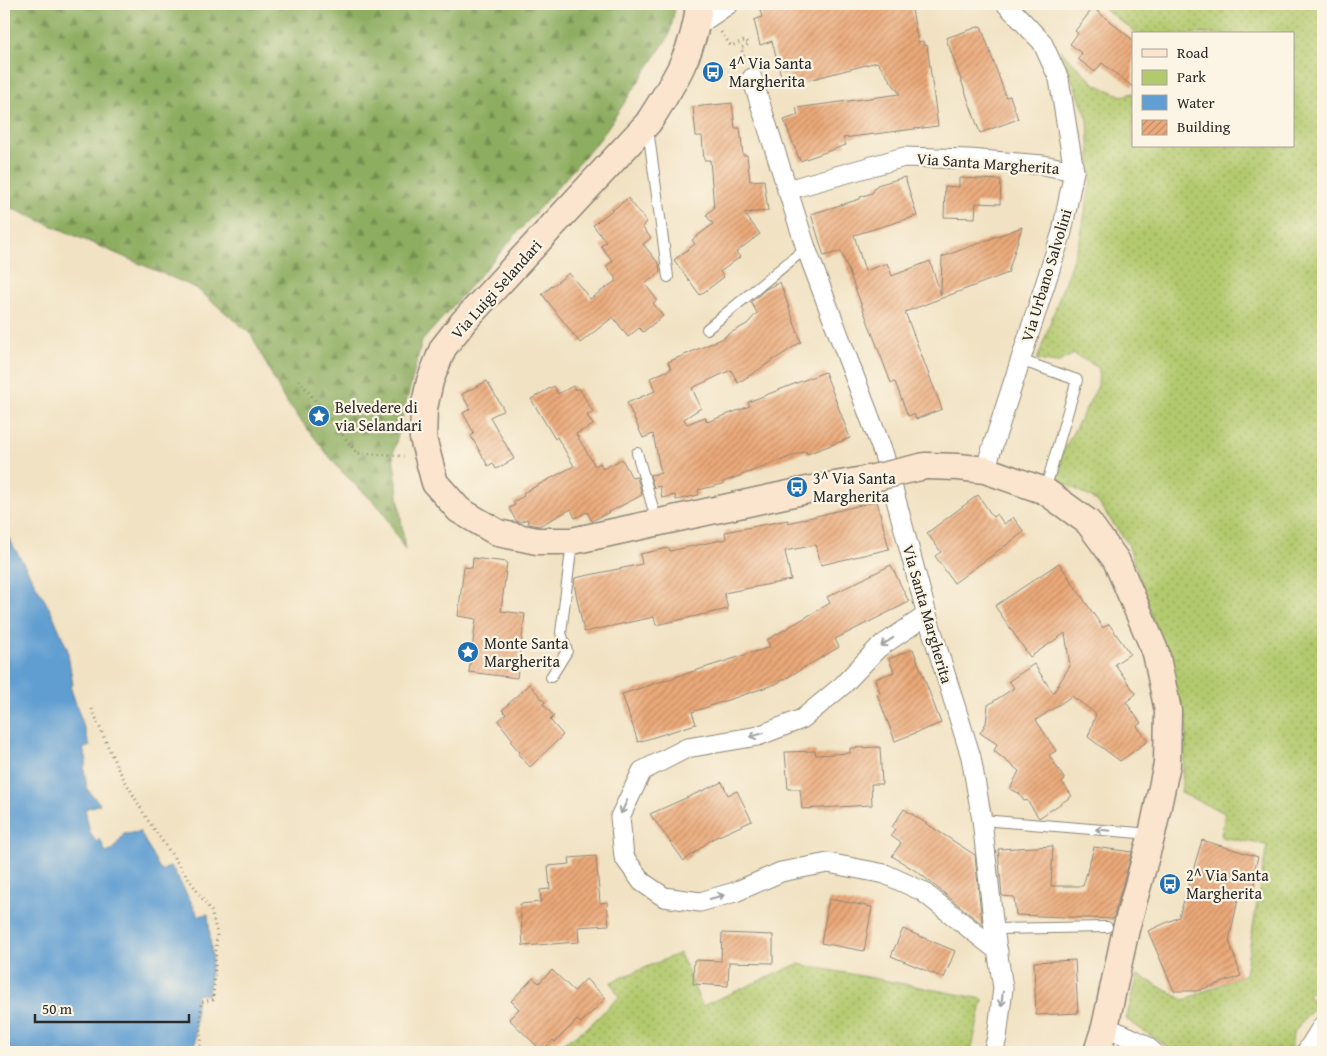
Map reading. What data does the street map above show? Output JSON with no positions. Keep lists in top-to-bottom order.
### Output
{
  "streets": {
    "street": ["Via Santa Margherita", "Via Urbano Salvolini", "Via Luigi Selandari"]
  },
  "crossings": [
    ["Via Santa Margherita", "Via Urbano Salvolini"],
    ["Via Urbano Salvolini", "Via Luigi Selandari"]
  ],
  "places": {
    "bus stop": ["4^ Via Santa Margherita", "3^ Via Santa Margherita", "2^ Via Santa Margherita"],
    "place": ["Belvedere di via Selandari", "Monte Santa Margherita"]
  },
  "legend": [
    "Road",
    "Park",
    "Water",
    "Building"
  ],
  "scale_bar": "50 m"
}
